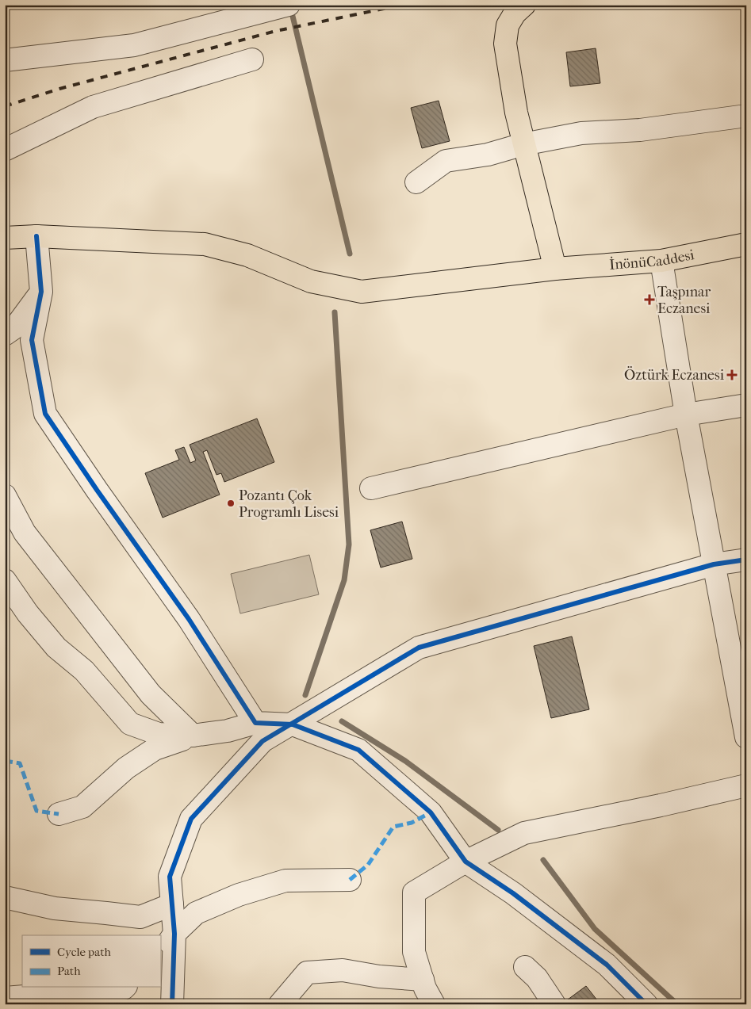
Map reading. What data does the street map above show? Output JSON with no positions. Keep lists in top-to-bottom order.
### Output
{
  "streets": {
    "main road": ["İnönüCaddesi"]
  },
  "places": {
    "health": ["Taşpınar Eczanesi", "Öztürk Eczanesi"],
    "other": ["Pozantı Çok Programlı Lisesi"]
  },
  "legend": ["Cycle path", "Path"]
}
